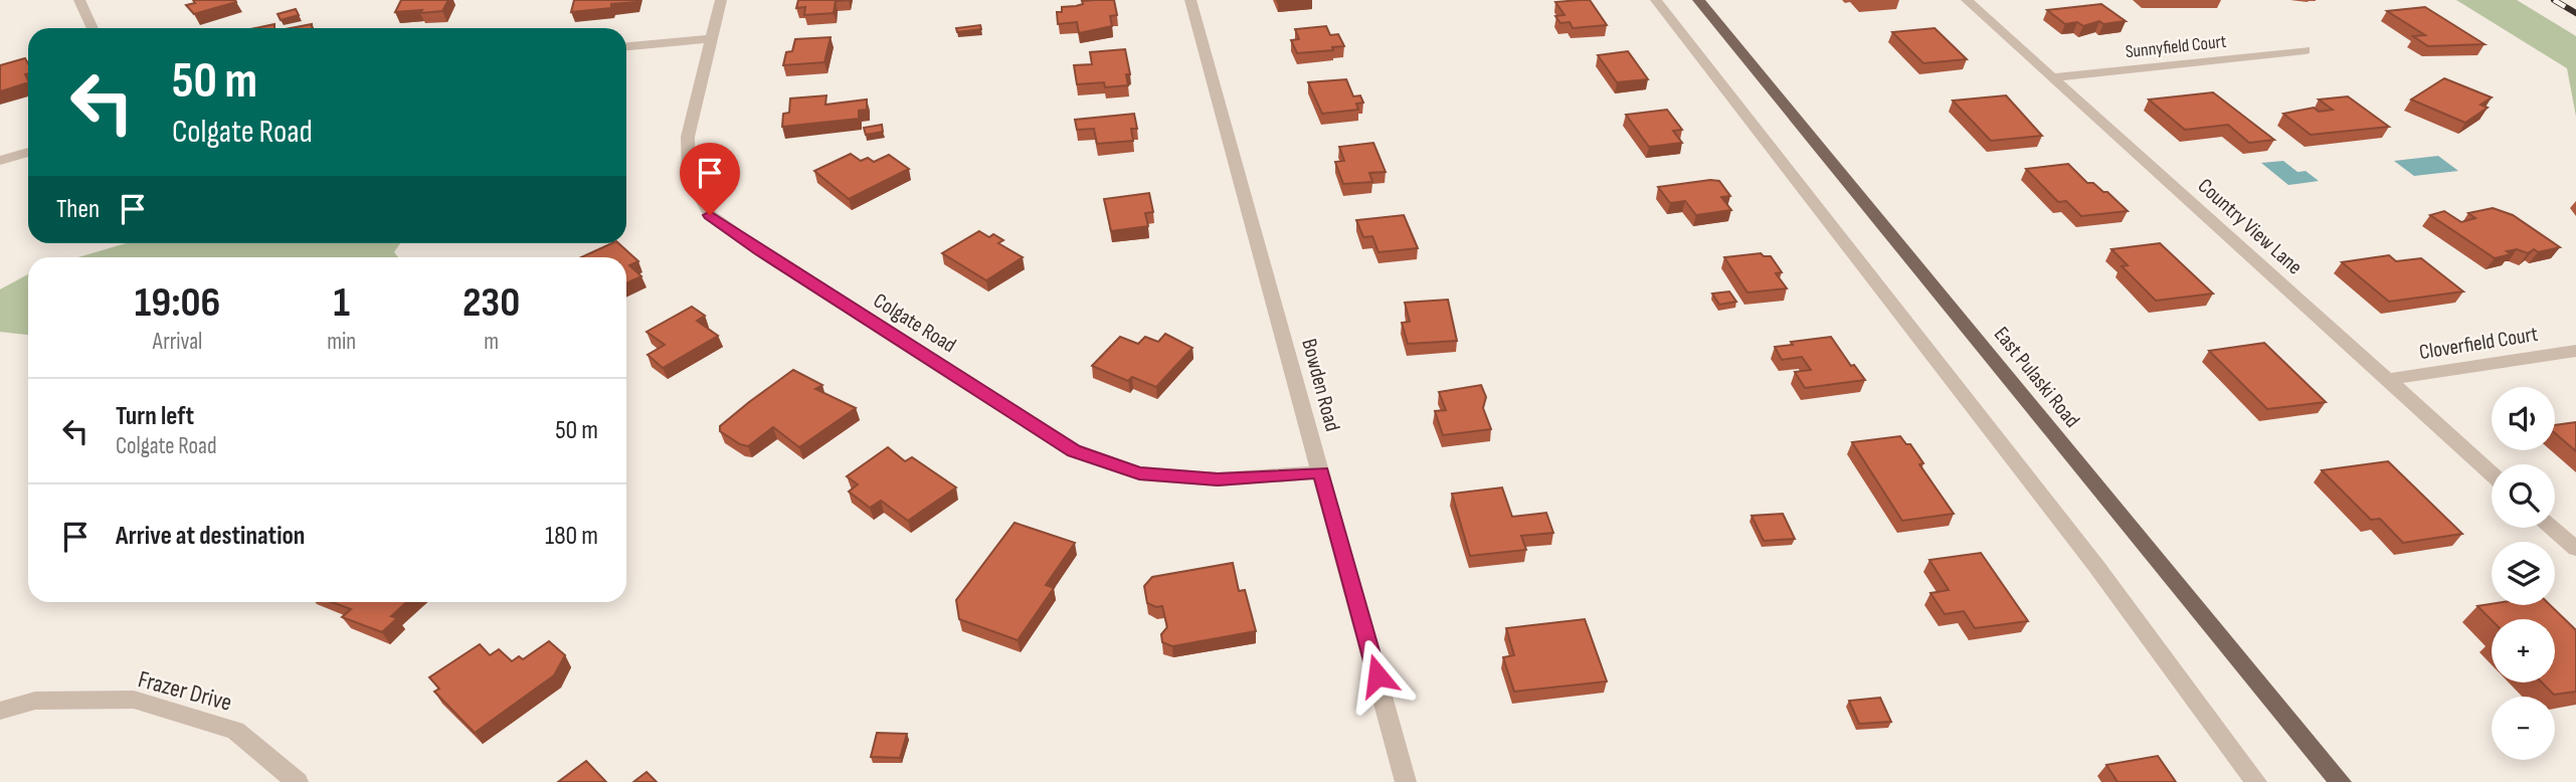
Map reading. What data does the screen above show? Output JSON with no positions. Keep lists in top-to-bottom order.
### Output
{
  "streets": {
    "main road": ["East Pulaski Road"],
    "street": [
      "Sunnyfield Court",
      "Country View Lane",
      "Colgate Road",
      "Cloverfield Court",
      "Bowden Road",
      "Frazer Drive"
    ]
  },
  "crossings": [
    ["Sunnyfield Court", "Country View Lane"],
    ["Country View Lane", "Cloverfield Court"],
    ["Colgate Road", "Bowden Road"]
  ],
  "page": {
    "turn": ["50 m", "Colgate Road"],
    "then": "Then",
    "eta": [
      "19:06",
      "Arrival",
      "1",
      "min",
      "230",
      "m"
    ],
    "list": [
      {
        "name": "Turn left",
        "note": "Colgate Road",
        "value": "50 m"
      },
      {
        "name": "Arrive at destination",
        "value": "180 m"
      }
    ],
    "map_buttons": ["+", "−"]
  }
}
